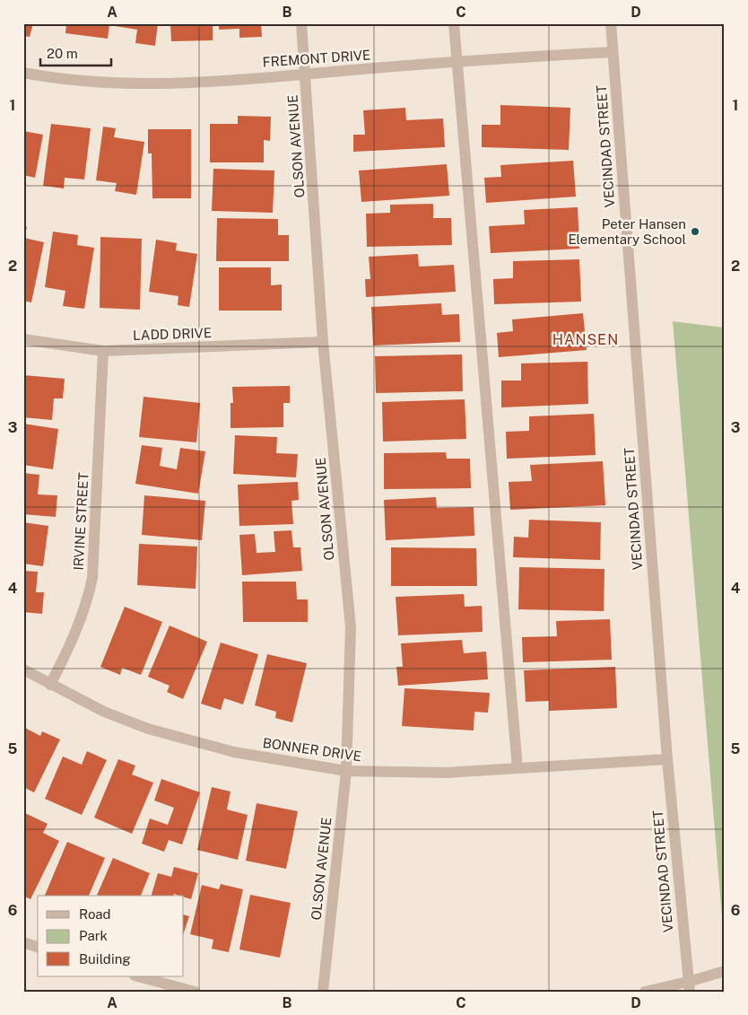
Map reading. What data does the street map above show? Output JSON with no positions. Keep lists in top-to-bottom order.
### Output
{
  "streets": {
    "street": [
      "FREMONT DRIVE",
      "OLSON AVENUE",
      "VECINDAD STREET",
      "LADD DRIVE",
      "IRVINE STREET",
      "BONNER DRIVE"
    ]
  },
  "crossings": [
    ["FREMONT DRIVE", "OLSON AVENUE"],
    ["FREMONT DRIVE", "VECINDAD STREET"],
    ["OLSON AVENUE", "LADD DRIVE"],
    ["OLSON AVENUE", "BONNER DRIVE"],
    ["VECINDAD STREET", "BONNER DRIVE"],
    ["LADD DRIVE", "IRVINE STREET"],
    ["IRVINE STREET", "BONNER DRIVE"]
  ],
  "districts": ["HANSEN"],
  "places": ["Peter Hansen Elementary School"],
  "legend": ["Road", "Park", "Building"],
  "scale_bar": "20 m",
  "grid": {
    "columns": [
      "A",
      "B",
      "C",
      "D"
    ],
    "rows": [
      "1",
      "2",
      "3",
      "4",
      "5",
      "6"
    ]
  }
}
